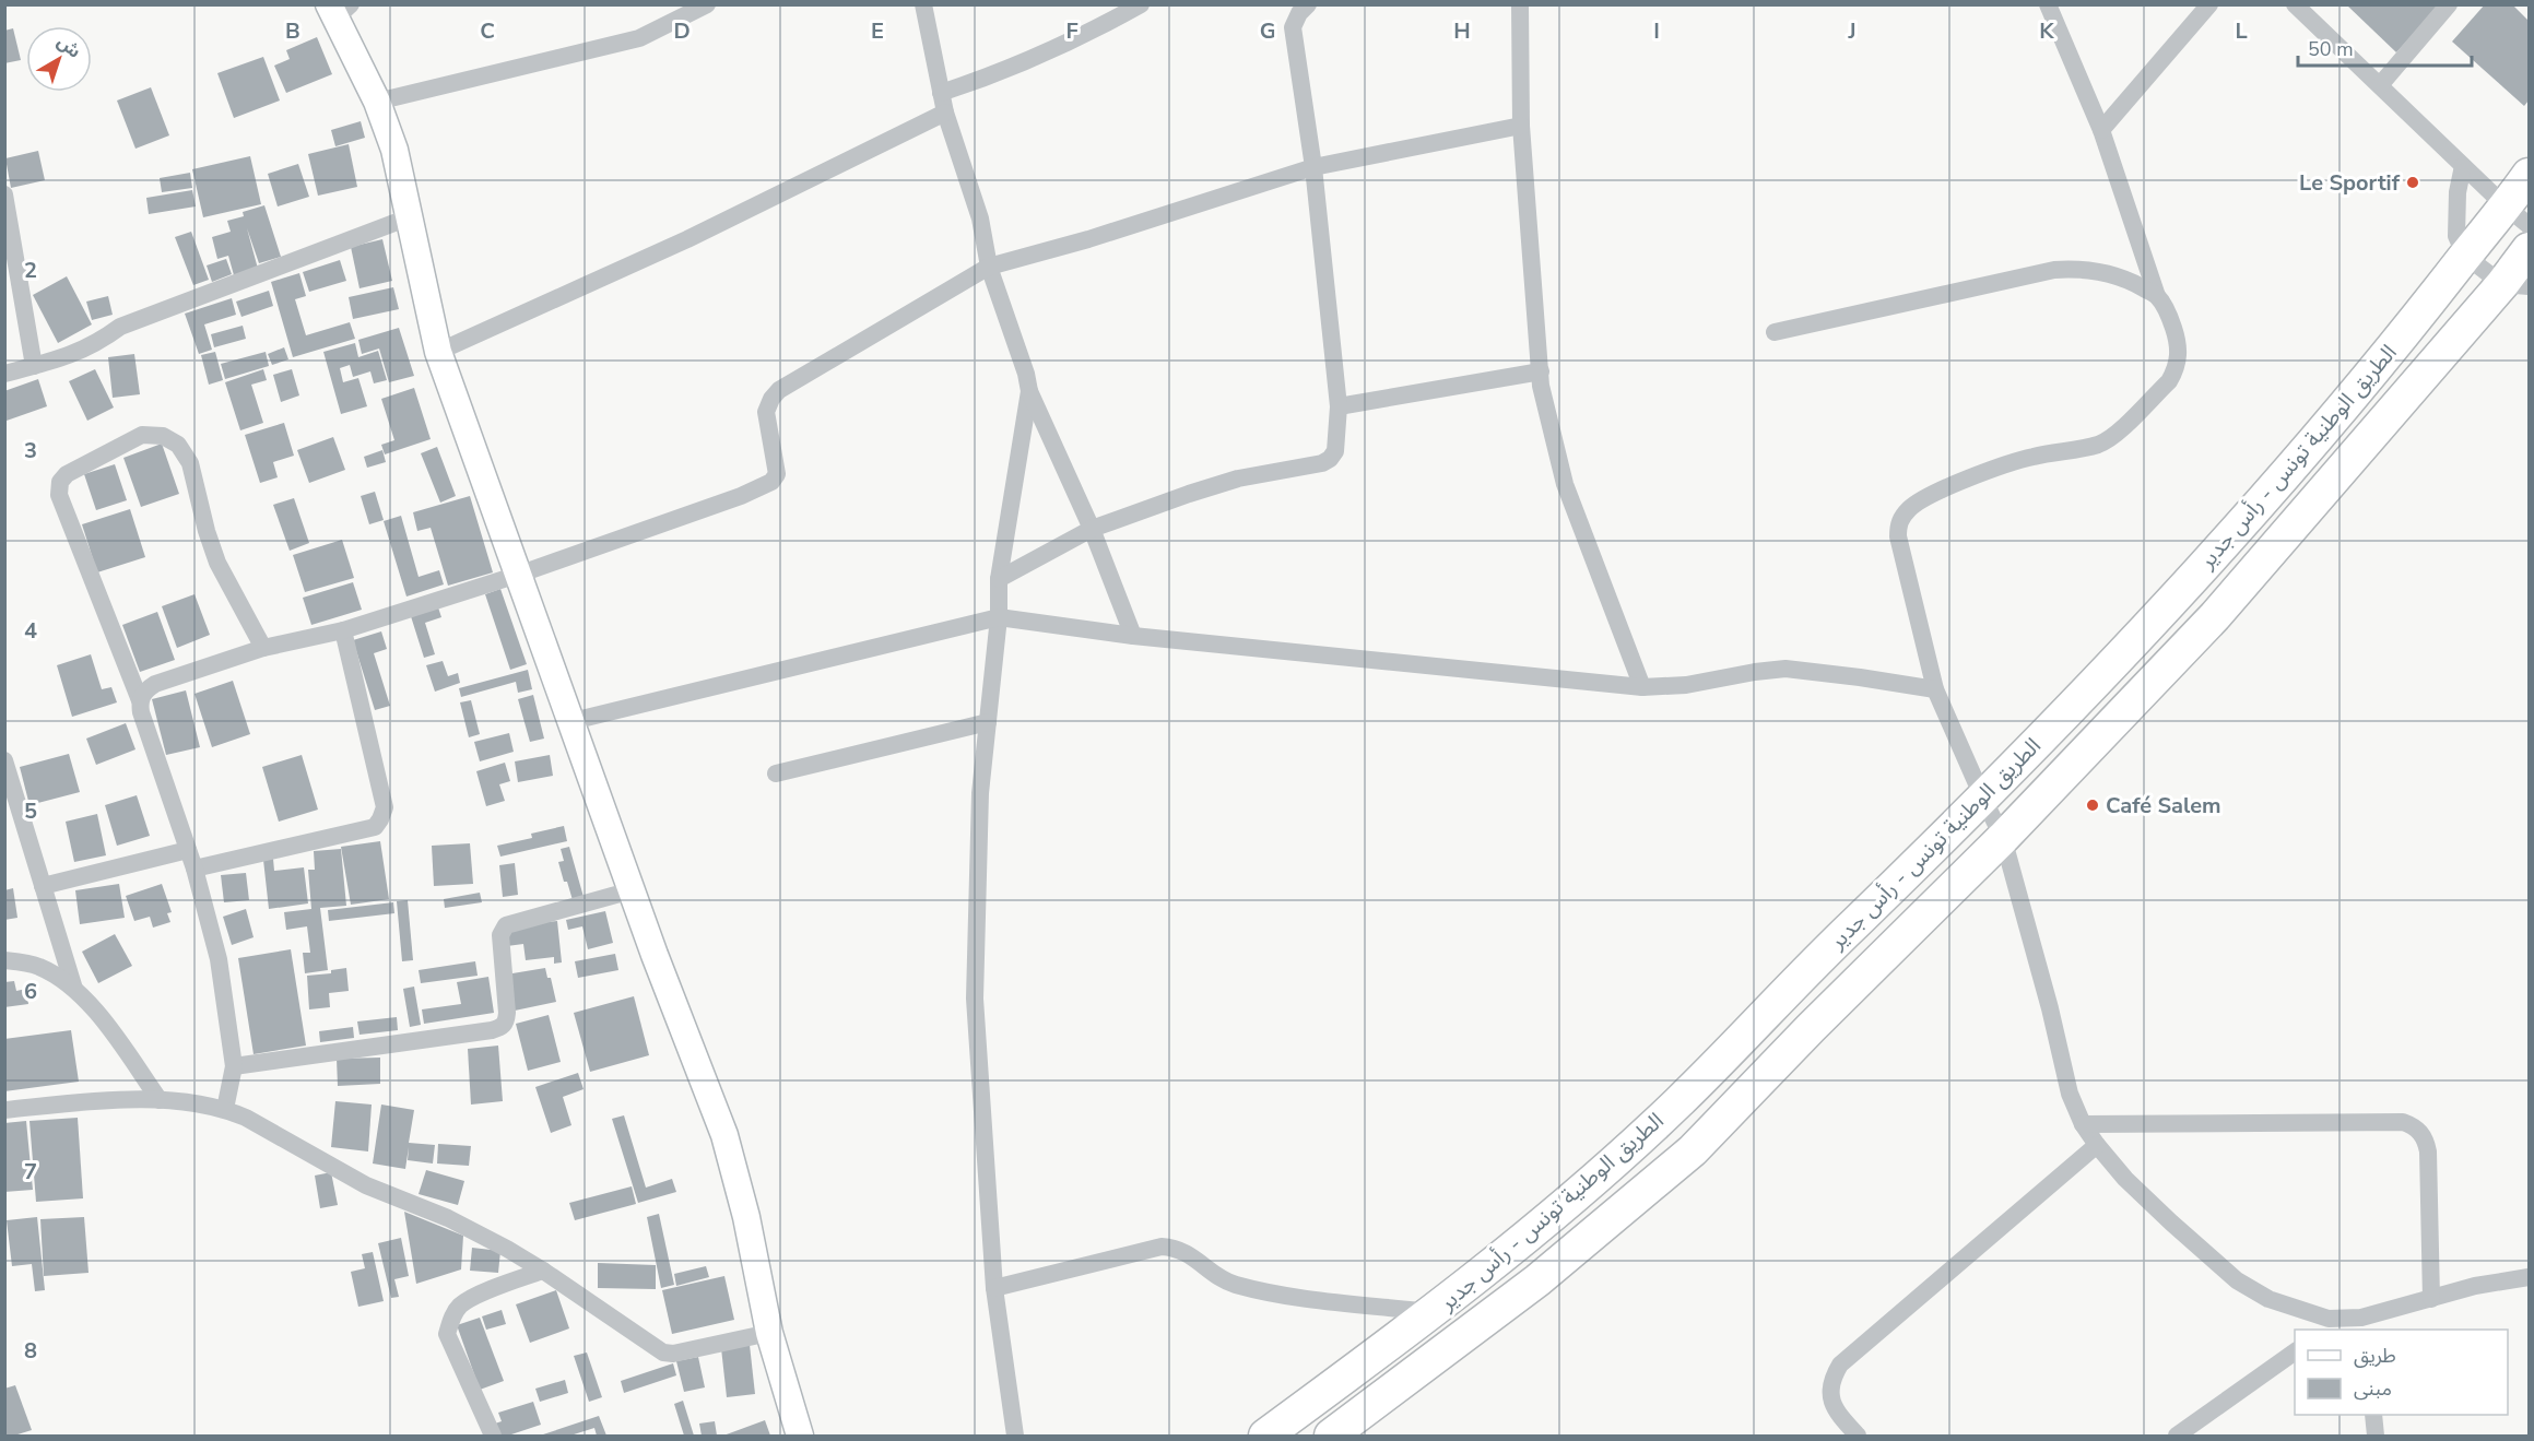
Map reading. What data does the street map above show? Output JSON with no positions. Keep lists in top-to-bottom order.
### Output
{
  "streets": {
    "highway": ["الطريق الوطنية تونس - رأس جدير"]
  },
  "places": ["Le Sportif", "Café Salem"],
  "legend": ["طريق", "مبنى"],
  "scale_bar": "50 m",
  "north": "top right",
  "grid": {
    "columns": [
      "B",
      "C",
      "D",
      "E",
      "F",
      "G",
      "H",
      "I",
      "J",
      "K",
      "L"
    ],
    "rows": [
      "2",
      "3",
      "4",
      "5",
      "6",
      "7",
      "8"
    ]
  }
}
